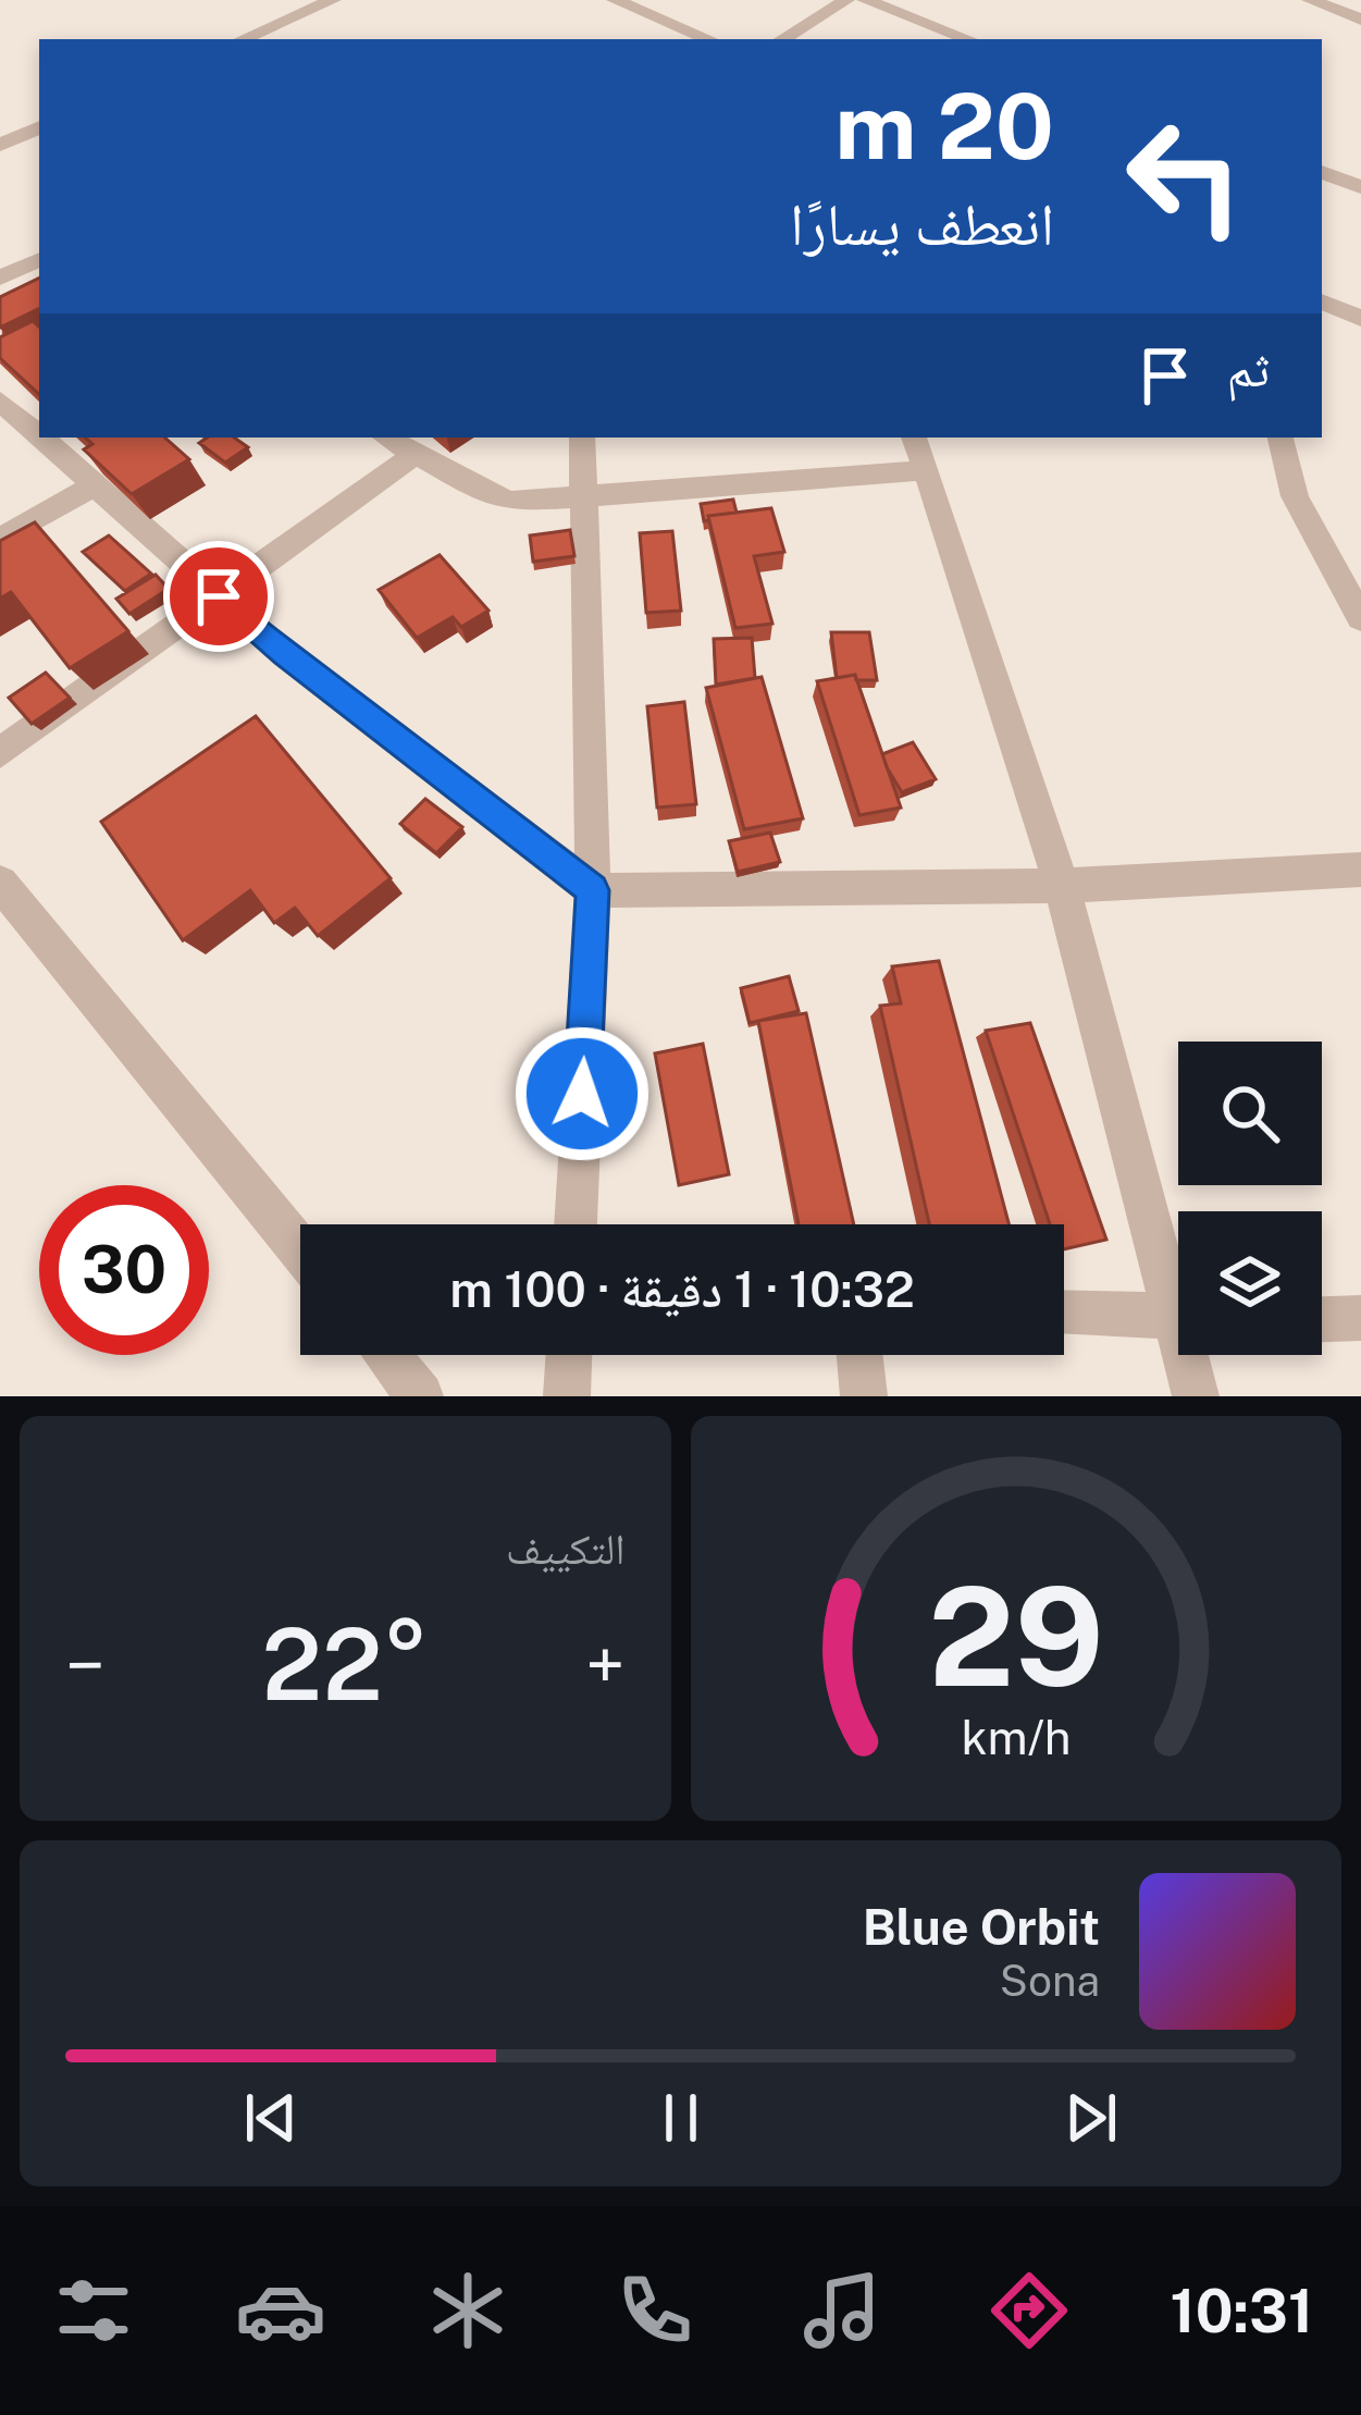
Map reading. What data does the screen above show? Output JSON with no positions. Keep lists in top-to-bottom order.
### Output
{
  "page": {
    "turn": ["20 m", "انعطف يسارًا"],
    "then": "ثم",
    "limit": "30",
    "trip": "10:32 · 1 دقيقة · 100 m",
    "tile": "التكييف",
    "heat": ["−", "22°", "+"],
    "song": ["Blue Orbit", "Sona"],
    "tabs": "10:31",
    "gauge": ["29", "km/h"]
  }
}
